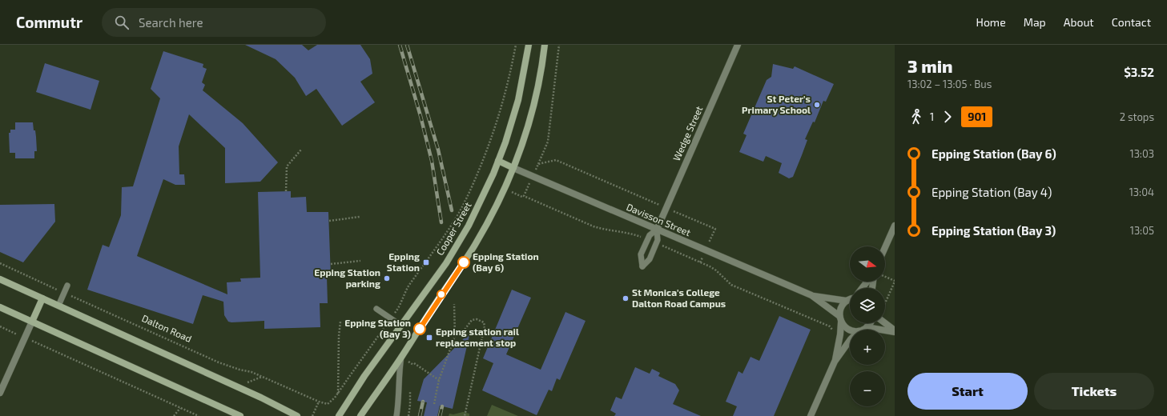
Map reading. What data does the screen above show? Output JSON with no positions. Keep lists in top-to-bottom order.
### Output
{
  "streets": {
    "main road": ["Davisson Street", "Cooper Street"],
    "street": ["Wedge Street"],
    "path": ["Dalton Road"]
  },
  "crossings": [
    ["Wedge Street", "Davisson Street"],
    ["Davisson Street", "Cooper Street"]
  ],
  "places": {
    "other": [
      "St Peter's Primary School",
      "Epping Station (Bay 6)",
      "Epping Station parking",
      "St Monica's College Dalton Road Campus",
      "Epping Station (Bay 3)"
    ],
    "transit": ["Epping Station", "Epping station rail replacement stop"]
  },
  "lines": ["bus line 901"],
  "north": "right",
  "page": {
    "header": "Commutr",
    "search": "Search here",
    "nav": [
      "Home",
      "Map",
      "About",
      "Contact"
    ],
    "heading": ["3 min", "13:02 – 13:05 · Bus", "$3.52"],
    "legs": ["1", "901", "2 stops"],
    "list": [
      {
        "name": "Epping Station (Bay 6)",
        "value": "13:03"
      },
      {
        "name": "Epping Station (Bay 4)",
        "value": "13:04"
      },
      {
        "name": "Epping Station (Bay 3)",
        "value": "13:05"
      }
    ],
    "map_buttons": ["+", "−"],
    "buttons": ["Start", "Tickets"]
  }
}
